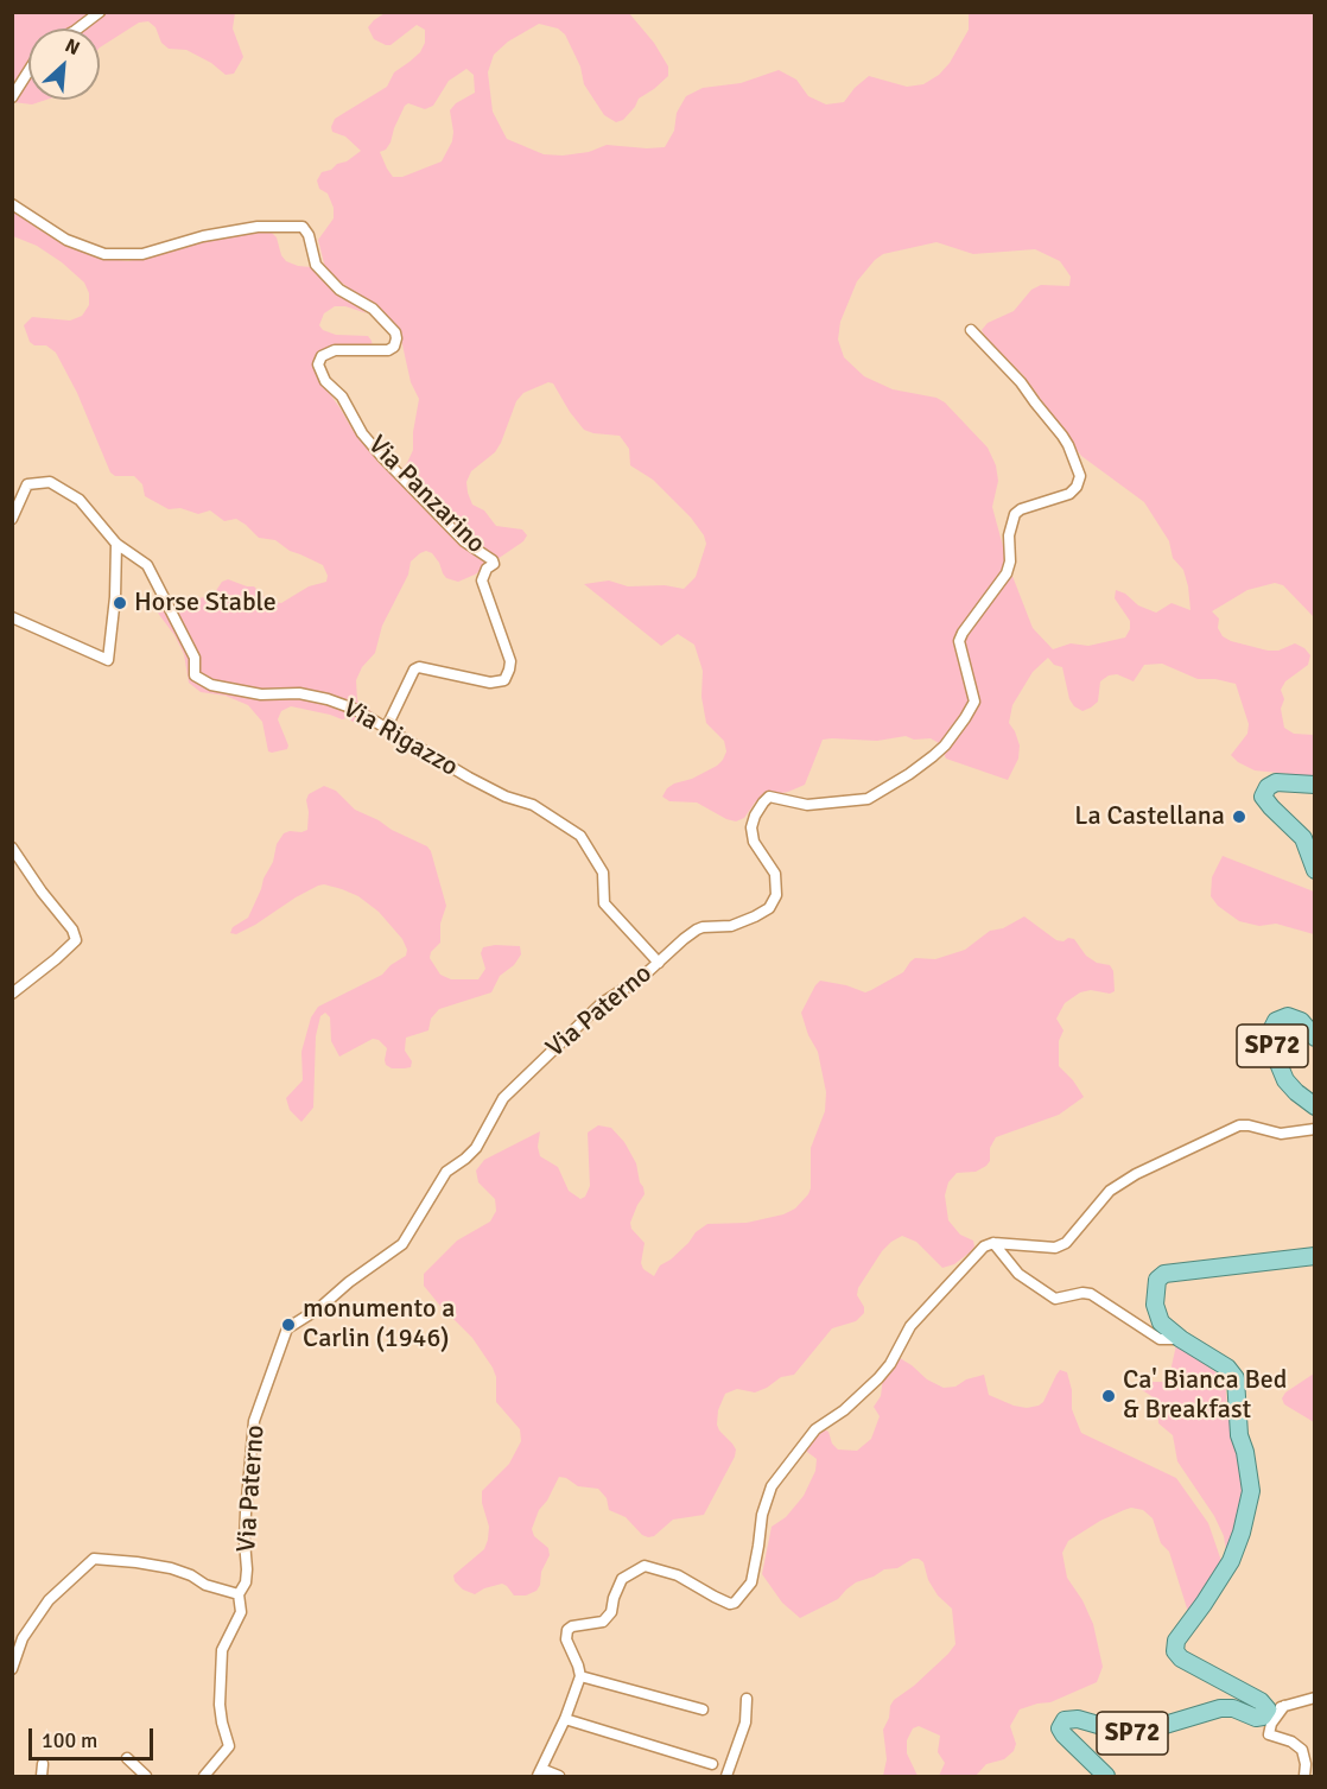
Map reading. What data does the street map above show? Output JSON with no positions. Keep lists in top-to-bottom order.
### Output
{
  "streets": {
    "main road": ["SP72"],
    "street": ["Via Panzarino", "Via Rigazzo", "Via Paterno"]
  },
  "crossings": [
    ["Via Panzarino", "Via Rigazzo"],
    ["Via Rigazzo", "Via Paterno"]
  ],
  "places": [
    "Horse Stable",
    "La Castellana",
    "monumento a Carlin (1946)",
    "Ca' Bianca Bed & Breakfast"
  ],
  "scale_bar": "100 m",
  "north": "top right"
}
